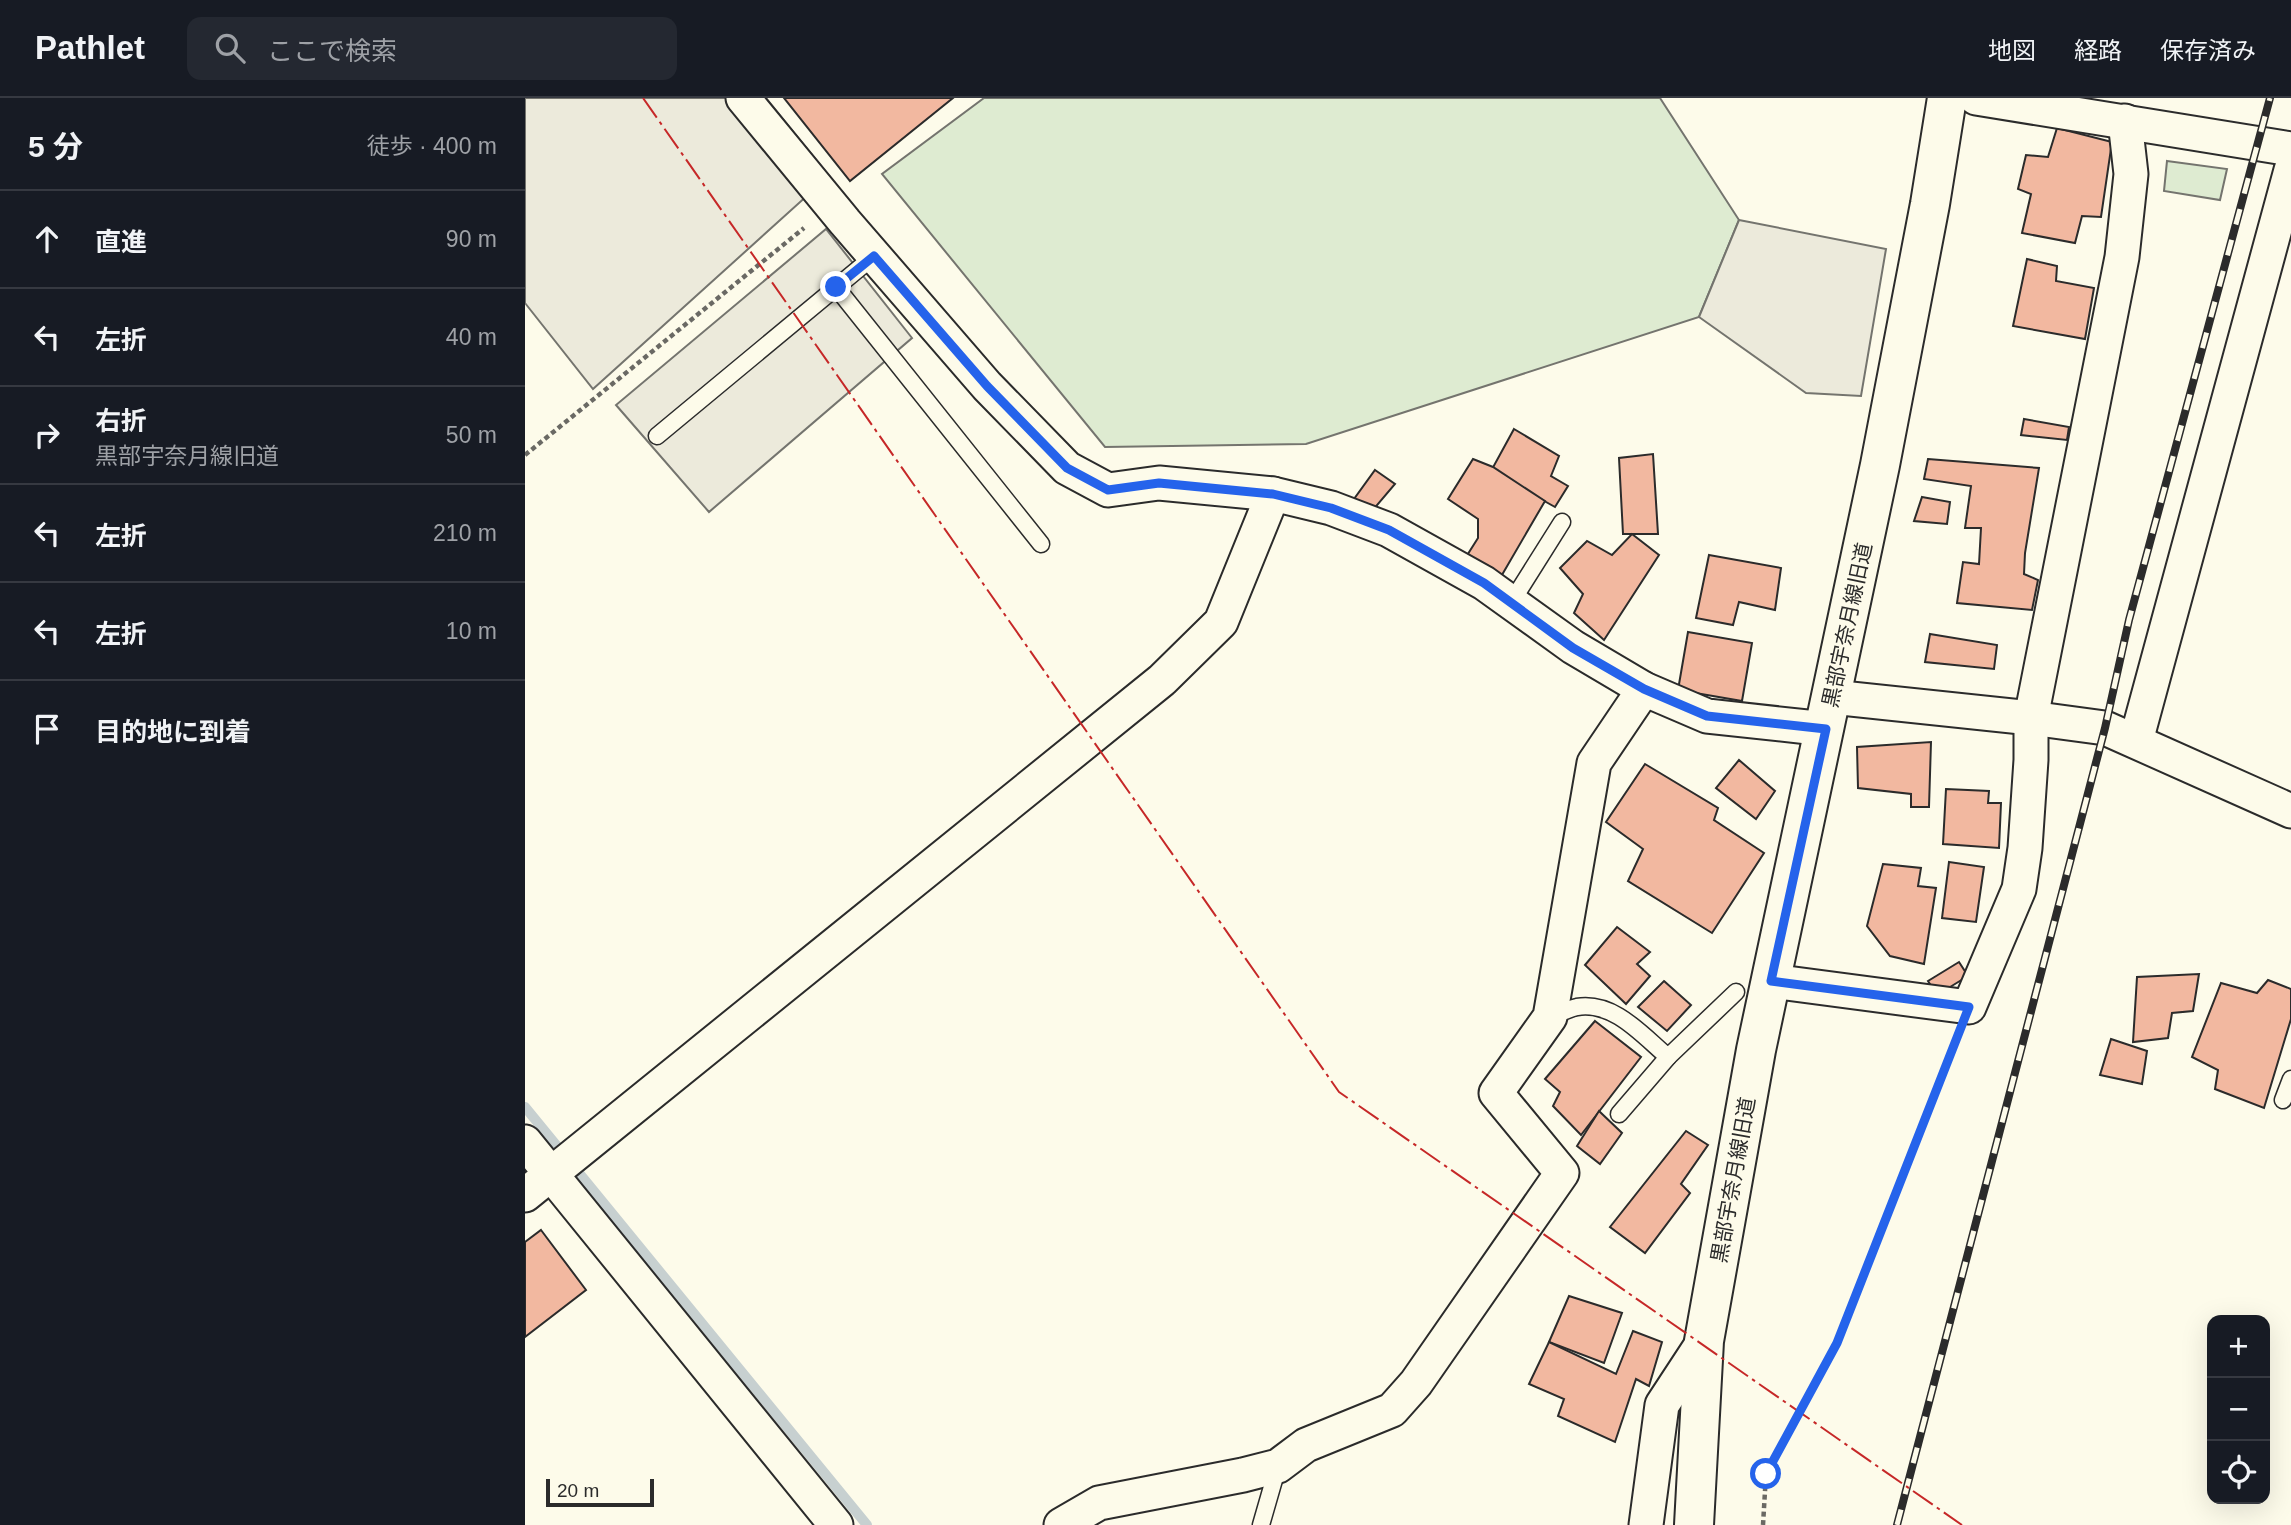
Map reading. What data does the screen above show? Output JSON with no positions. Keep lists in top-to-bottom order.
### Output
{
  "streets": {
    "street": ["黒部宇奈月線旧道"]
  },
  "scale_bar": "20 m",
  "page": {
    "header": "Pathlet",
    "search": "ここで検索",
    "nav": ["地図", "経路", "保存済み"],
    "heading": ["5 分", "徒歩 · 400 m"],
    "list": [
      ["直進", "90 m"],
      ["左折", "40 m"],
      ["右折", "黒部宇奈月線旧道", "50 m"],
      ["左折", "210 m"],
      ["左折", "10 m"],
      "目的地に到着"
    ],
    "map_buttons": ["+", "−"],
    "scale": "20 m"
  }
}
